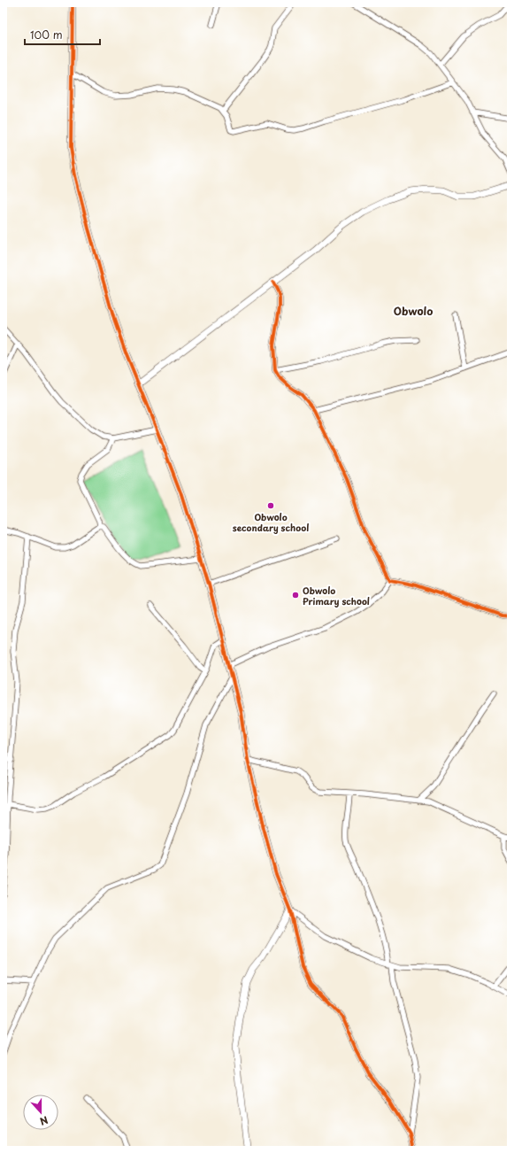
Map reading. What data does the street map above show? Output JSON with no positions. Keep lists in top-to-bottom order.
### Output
{
  "districts": ["Obwolo"],
  "places": ["Obwolo secondary school", "Obwolo Primary school"],
  "scale_bar": "100 m",
  "north": "bottom"
}
